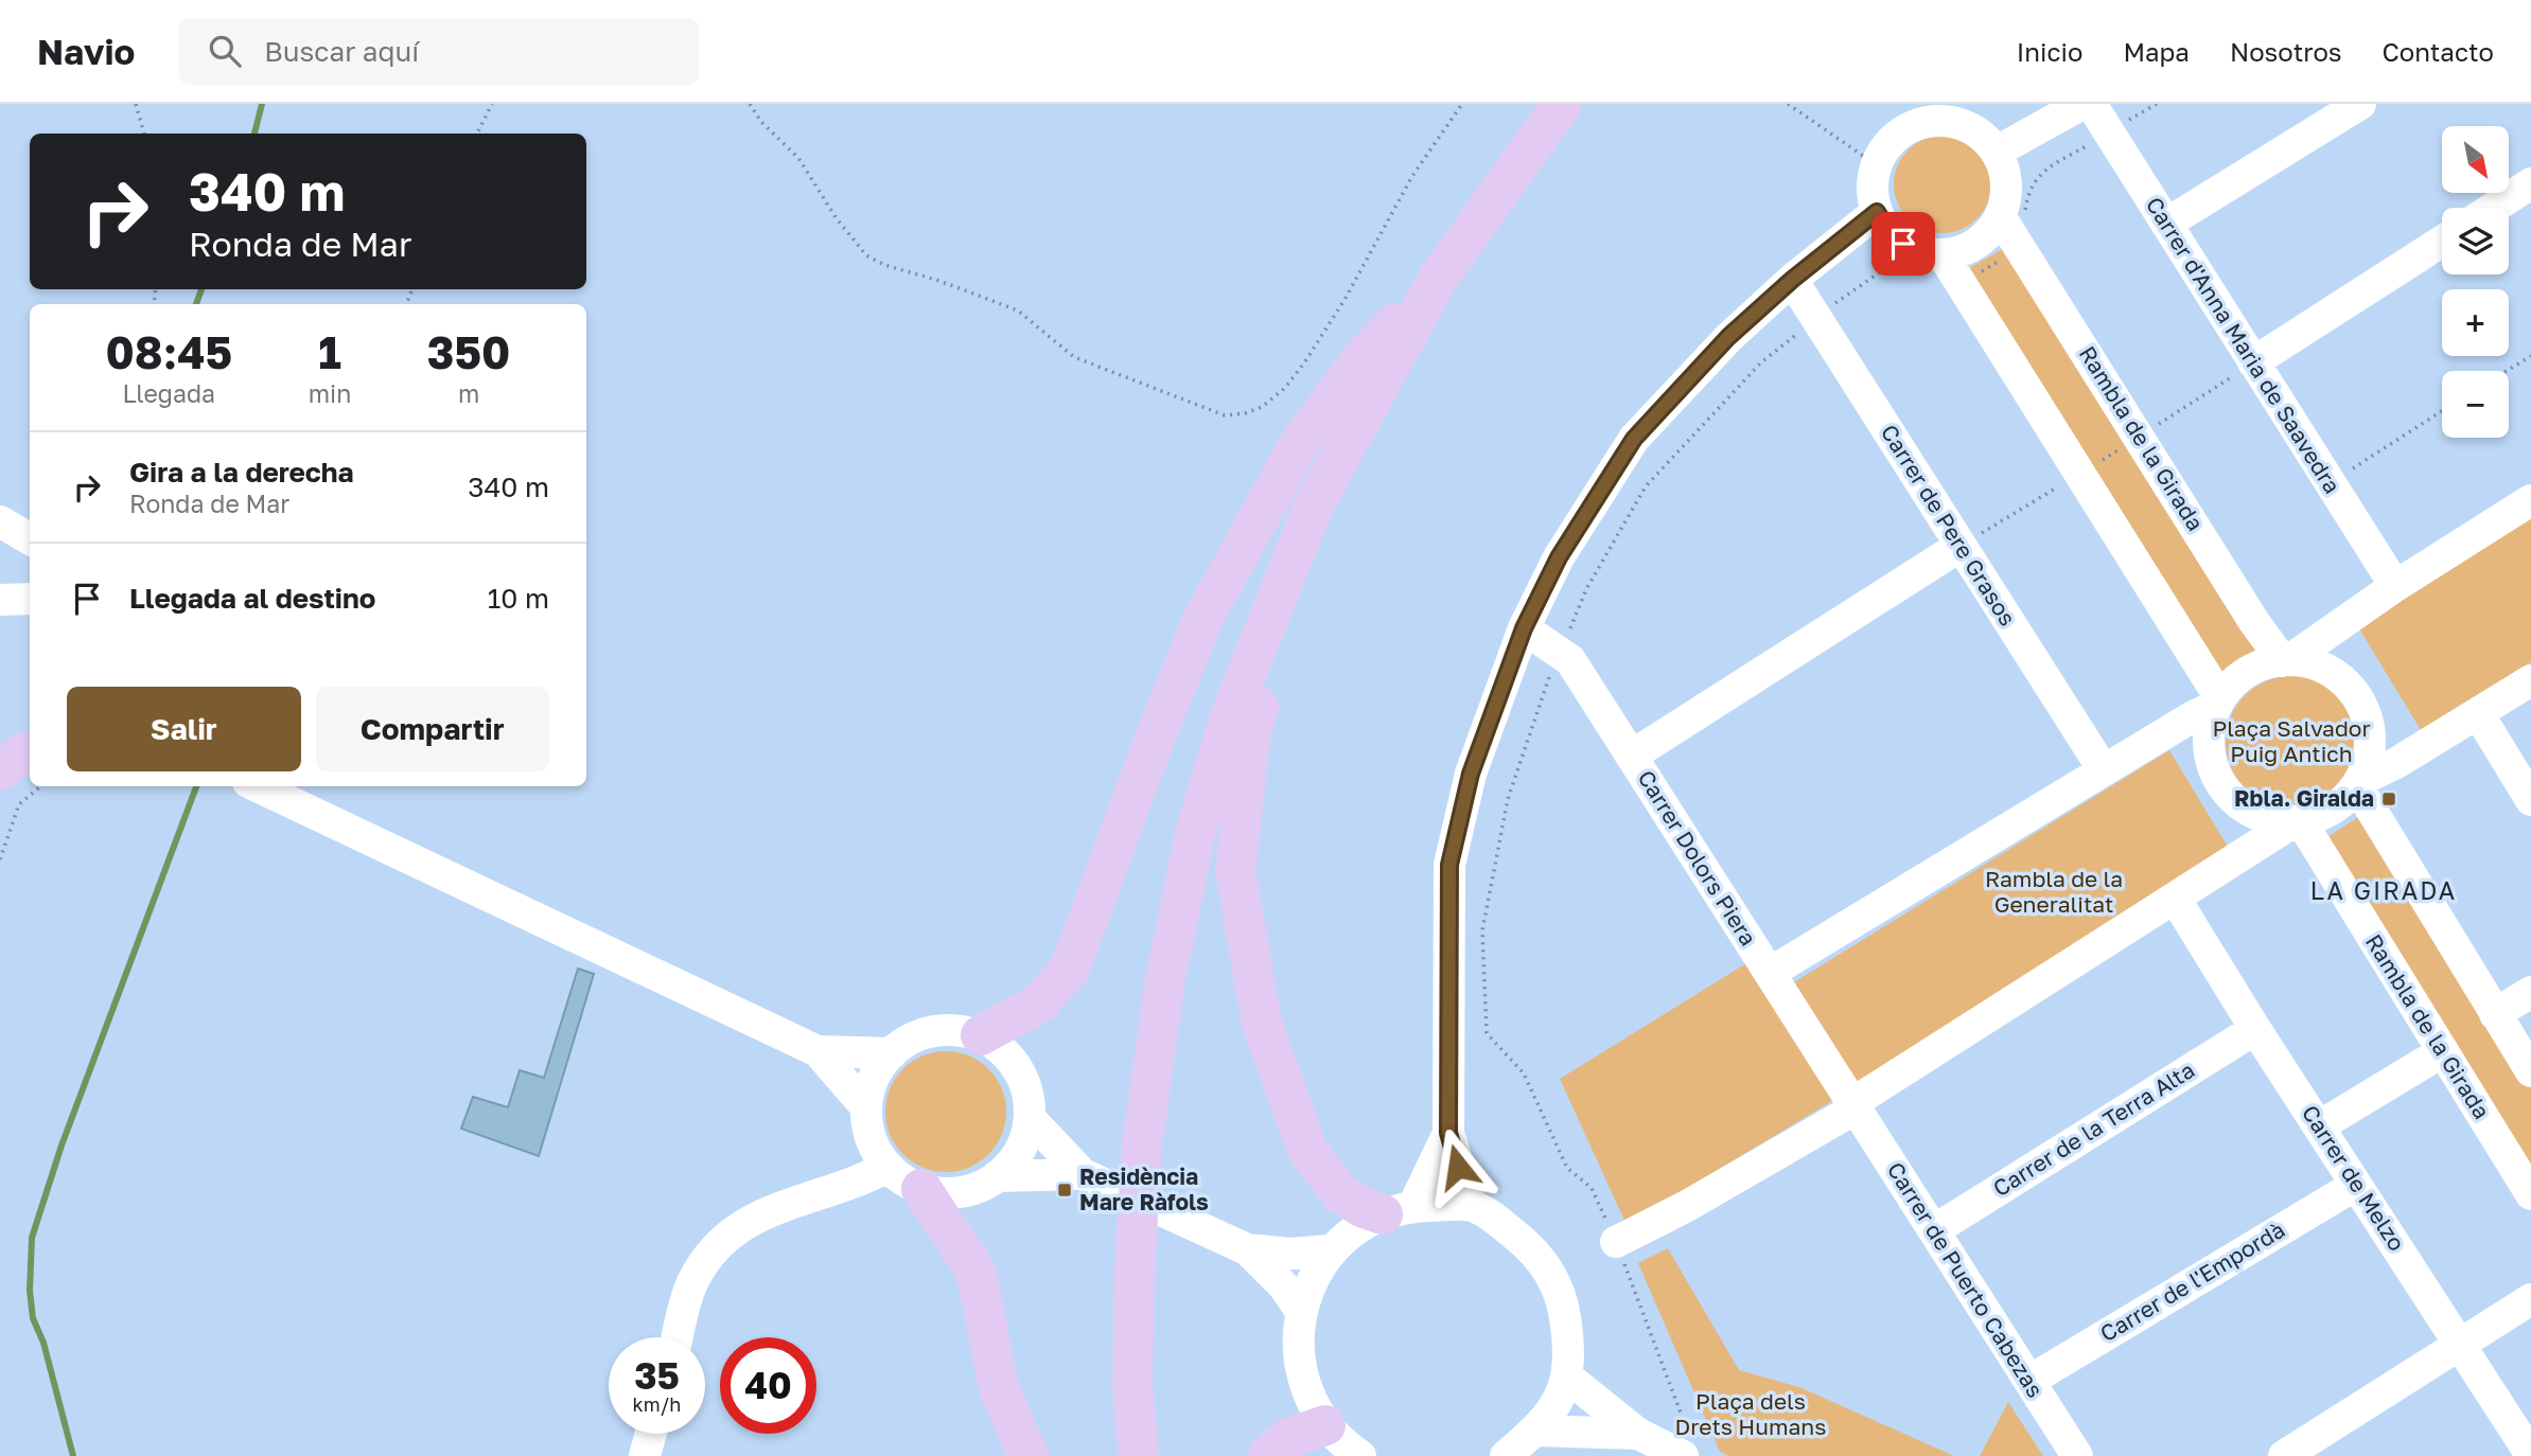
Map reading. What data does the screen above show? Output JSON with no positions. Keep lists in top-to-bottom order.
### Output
{
  "streets": {
    "street": [
      "Carrer d'Anna Maria de Saavedra",
      "Rambla de la Girada",
      "Carrer de Pere Grasos",
      "Carrer Dolors Piera",
      "Carrer de la Terra Alta",
      "Carrer de Melzo",
      "Carrer de Puerto Cabezas",
      "Carrer de l'Empordà"
    ]
  },
  "crossings": [
    ["Carrer Dolors Piera", "Carrer de Puerto Cabezas"],
    ["Carrer de la Terra Alta", "Carrer de Melzo"],
    ["Carrer de la Terra Alta", "Carrer de Puerto Cabezas"],
    ["Carrer de Melzo", "Carrer de l'Empordà"],
    ["Carrer de Puerto Cabezas", "Carrer de l'Empordà"]
  ],
  "districts": ["LA GIRADA"],
  "parks": ["Plaça Salvador Puig Antich", "Rambla de la Generalitat", "Plaça dels Drets Humans"],
  "places": {
    "transit": ["Rbla. Giralda", "Residència Mare Ràfols"]
  },
  "north": "bottom right",
  "page": {
    "header": "Navio",
    "search": "Buscar aquí",
    "nav": [
      "Inicio",
      "Mapa",
      "Nosotros",
      "Contacto"
    ],
    "map_buttons": ["+", "−"],
    "turn": ["340 m", "Ronda de Mar"],
    "eta": [
      "08:45",
      "Llegada",
      "1",
      "min",
      "350",
      "m"
    ],
    "list": [
      {
        "name": "Gira a la derecha",
        "note": "Ronda de Mar",
        "value": "340 m"
      },
      {
        "name": "Llegada al destino",
        "value": "10 m"
      }
    ],
    "buttons": ["Salir", "Compartir"],
    "speed": "35 km/h",
    "limit": "40"
  }
}
